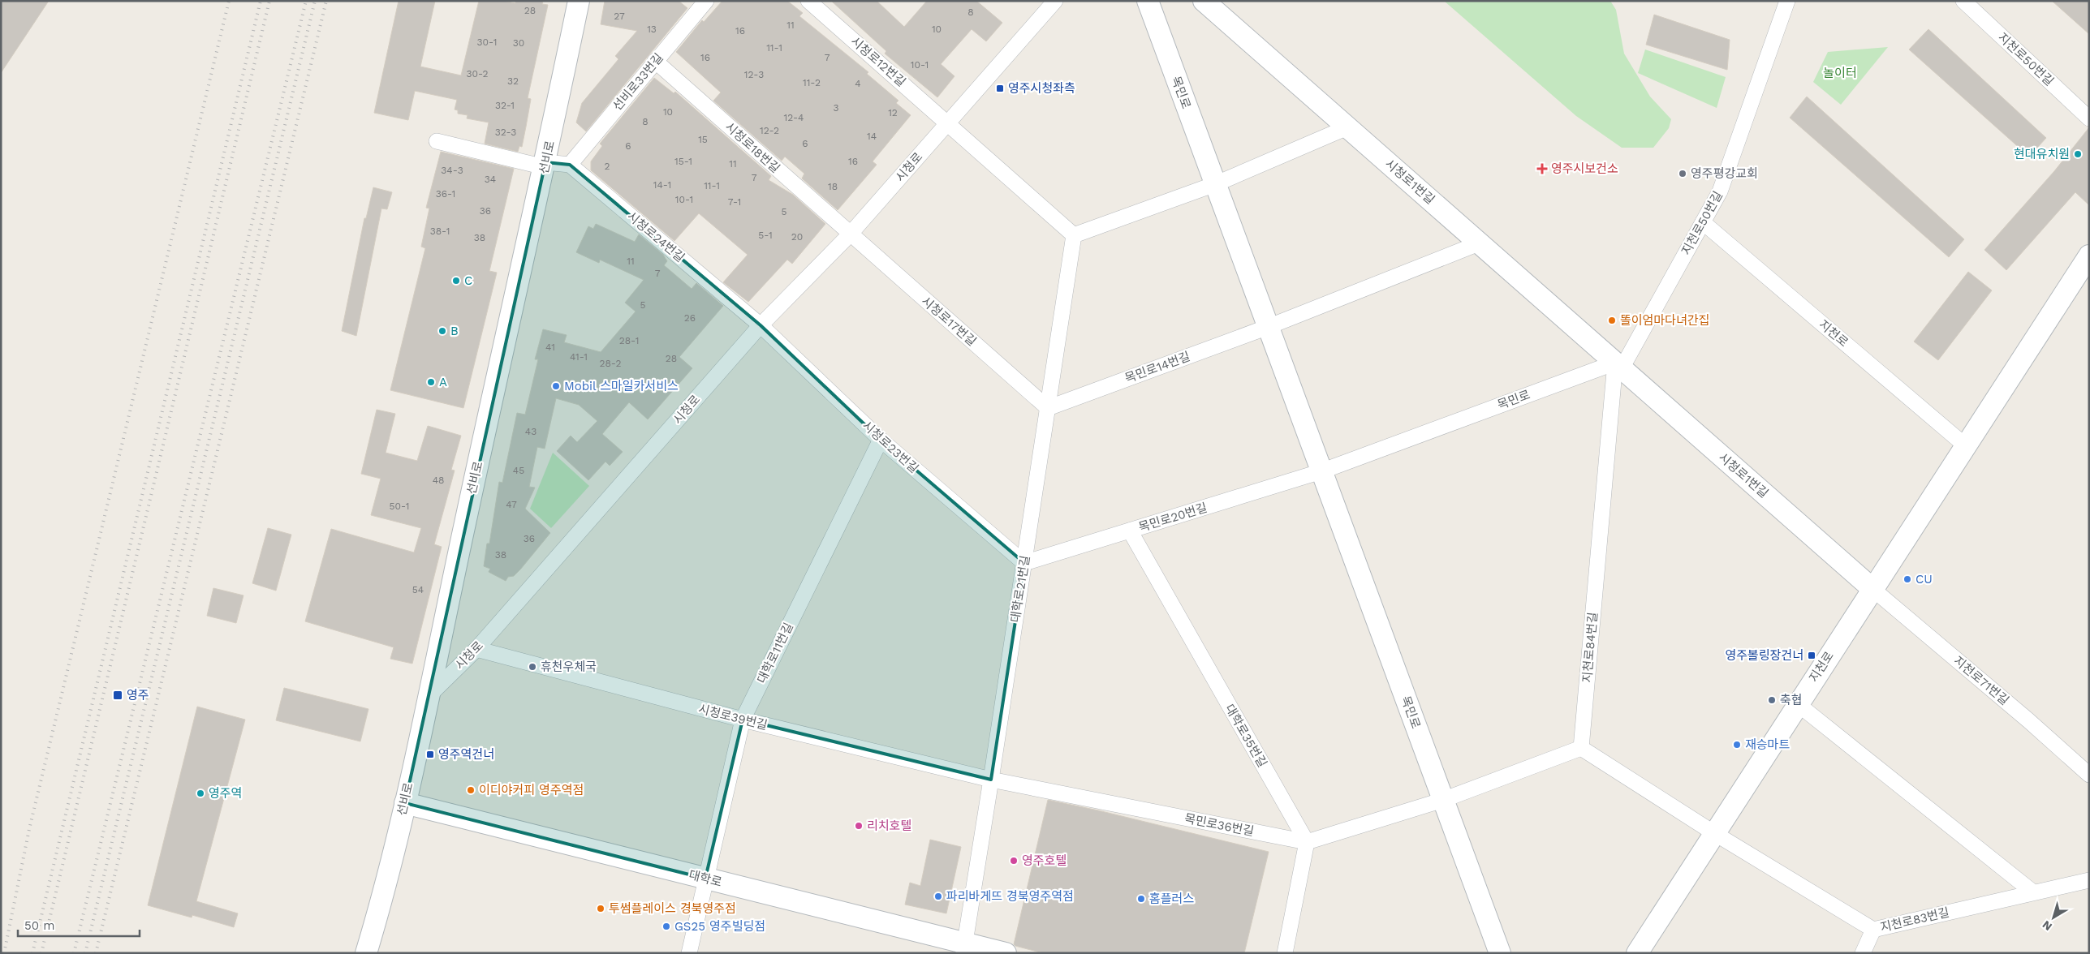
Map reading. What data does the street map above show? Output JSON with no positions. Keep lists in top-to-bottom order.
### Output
{
  "streets": {
    "main road": [
      "목민로",
      "선비로",
      "시청로1번길",
      "지천로",
      "대학로"
    ],
    "street": [
      "지천로50번길",
      "시청로12번길",
      "선비로33번길",
      "시청로18번길",
      "시청로",
      "시청로24번길",
      "시청로17번길",
      "목민로14번길",
      "시청로23번길",
      "목민로20번길",
      "대학로21번길",
      "지천로84번길",
      "대학로11번길",
      "지천로71번길",
      "시청로39번길",
      "대학로35번길",
      "목민로36번길",
      "지천로83번길"
    ]
  },
  "crossings": [
    ["지천로50번길", "목민로"],
    ["지천로50번길", "시청로1번길"],
    ["지천로50번길", "지천로"],
    ["지천로50번길", "지천로84번길"],
    ["시청로12번길", "시청로"],
    ["선비로33번길", "시청로18번길"],
    ["선비로33번길", "시청로24번길"],
    ["목민로", "시청로1번길"],
    ["목민로", "목민로14번길"],
    ["목민로", "목민로20번길"],
    ["목민로", "지천로84번길"],
    ["목민로", "목민로36번길"],
    ["시청로18번길", "시청로"],
    ["시청로18번길", "시청로17번길"],
    ["선비로", "시청로"],
    ["선비로", "대학로"],
    ["시청로", "시청로24번길"],
    ["시청로", "시청로17번길"],
    ["시청로", "시청로23번길"],
    ["시청로", "시청로39번길"],
    ["시청로1번길", "지천로"],
    ["시청로1번길", "지천로84번길"],
    ["시청로1번길", "지천로71번길"],
    ["시청로24번길", "시청로23번길"],
    ["시청로17번길", "목민로14번길"],
    ["시청로17번길", "대학로21번길"],
    ["지천로", "지천로71번길"],
    ["지천로", "지천로83번길"],
    ["목민로14번길", "대학로21번길"],
    ["시청로23번길", "목민로20번길"],
    ["시청로23번길", "대학로21번길"],
    ["시청로23번길", "대학로11번길"],
    ["목민로20번길", "대학로21번길"],
    ["목민로20번길", "대학로35번길"],
    ["대학로21번길", "시청로39번길"],
    ["대학로21번길", "목민로36번길"],
    ["대학로21번길", "대학로"],
    ["대학로11번길", "시청로39번길"],
    ["대학로11번길", "대학로"],
    ["시청로39번길", "목민로36번길"],
    ["대학로35번길", "목민로36번길"]
  ],
  "parks": ["놀이터"],
  "places": {
    "transit": [
      "영주시청좌측",
      "영주볼링장건너",
      "영주",
      "영주역건너"
    ],
    "other": [
      "현대유치원",
      "영주평강교회",
      "C",
      "똘이엄마다녀간집",
      "B",
      "A",
      "Mobil 스마일카서비스",
      "CU",
      "휴천우체국",
      "축협",
      "재승마트",
      "이디야커피 영주역점",
      "영주역",
      "리치호텔",
      "영주호텔",
      "파리바게뜨 경북영주역점",
      "홈플러스",
      "투썸플레이스 경북영주점",
      "GS25 영주빌딩점"
    ],
    "health": ["영주시보건소"]
  },
  "house_numbers": [
    "28",
    "8",
    "27",
    "11",
    "13",
    "10",
    "16",
    "30-1",
    "30",
    "11-1",
    "16",
    "7",
    "10-1",
    "30-2",
    "12-3",
    "32",
    "11-2",
    "4",
    "32-1",
    "3",
    "10",
    "12",
    "12-4",
    "8",
    "12-2",
    "32-3",
    "14",
    "15",
    "6",
    "6",
    "15-1",
    "16",
    "11",
    "2",
    "34-3",
    "7",
    "34",
    "14-1",
    "11-1",
    "18",
    "36-1",
    "10-1",
    "7-1",
    "36",
    "5",
    "38-1",
    "5-1",
    "20",
    "38",
    "11",
    "7",
    "5",
    "26",
    "28-1",
    "41",
    "41-1",
    "28",
    "28-2",
    "43",
    "45",
    "48",
    "47",
    "50-1",
    "36",
    "38",
    "54"
  ],
  "scale_bar": "50 m",
  "north": "bottom left"
}
